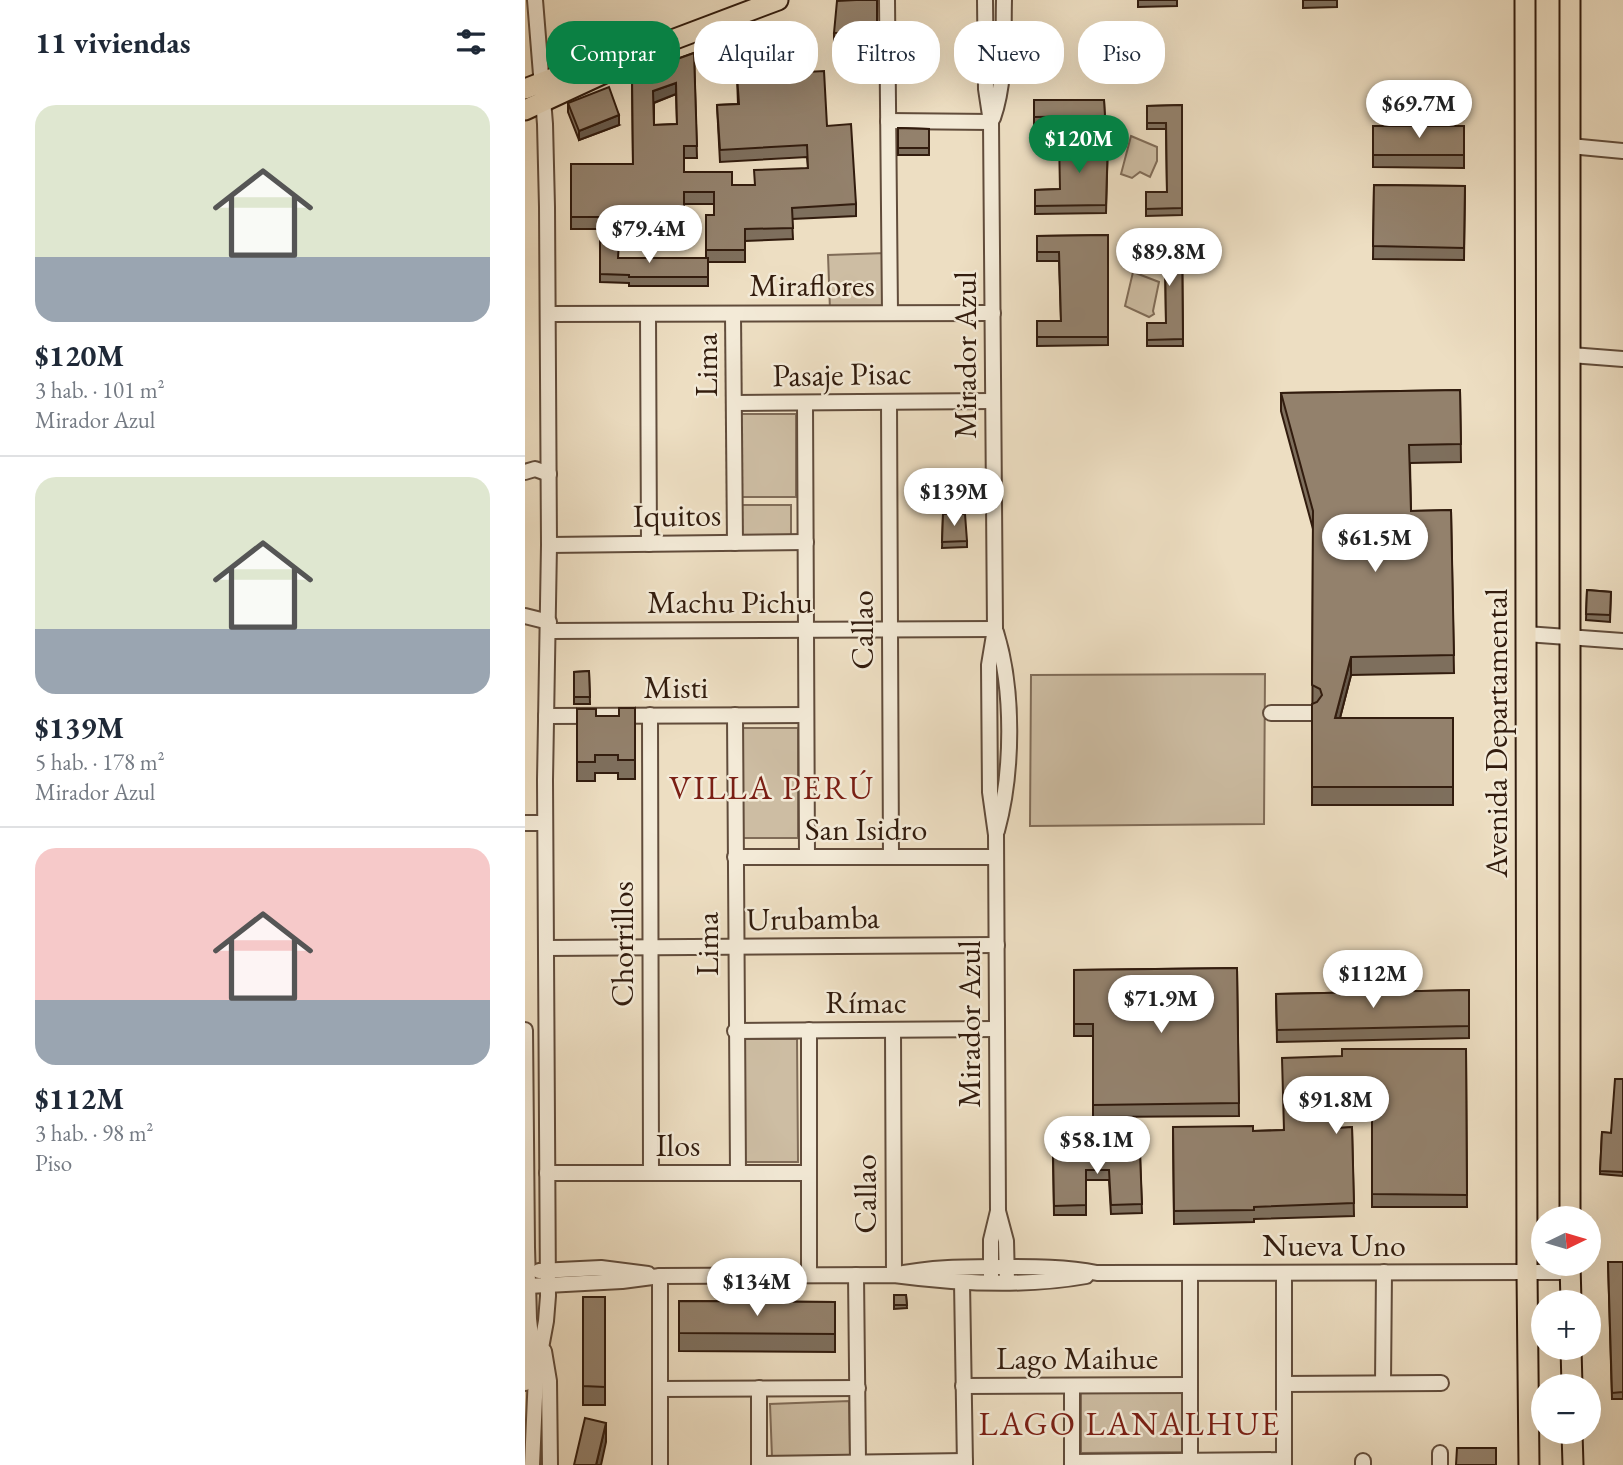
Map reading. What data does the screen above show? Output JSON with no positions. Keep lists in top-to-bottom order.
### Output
{
  "streets": {
    "main road": ["Avenida Departamental"],
    "street": [
      "Miraflores",
      "Mirador Azul",
      "Lima",
      "Pasaje Pisac",
      "Iquitos",
      "Machu Pichu",
      "Callao",
      "Misti",
      "San Isidro",
      "Urubamba",
      "Chorrillos",
      "Rímac",
      "Ilos",
      "Nueva Uno",
      "Lago Maihue"
    ]
  },
  "crossings": [
    ["Miraflores", "Mirador Azul"],
    ["Miraflores", "Lima"],
    ["Mirador Azul", "Pasaje Pisac"],
    ["Mirador Azul", "Machu Pichu"],
    ["Mirador Azul", "San Isidro"],
    ["Mirador Azul", "Urubamba"],
    ["Mirador Azul", "Rímac"],
    ["Mirador Azul", "Nueva Uno"],
    ["Lima", "Pasaje Pisac"],
    ["Lima", "Iquitos"],
    ["Lima", "Misti"],
    ["Lima", "San Isidro"],
    ["Lima", "Urubamba"],
    ["Lima", "Rímac"],
    ["Lima", "Ilos"],
    ["Pasaje Pisac", "Callao"],
    ["Machu Pichu", "Callao"],
    ["Callao", "San Isidro"],
    ["Callao", "Rímac"],
    ["Callao", "Nueva Uno"],
    ["Misti", "Chorrillos"],
    ["Avenida Departamental", "Nueva Uno"],
    ["Urubamba", "Chorrillos"],
    ["Chorrillos", "Ilos"]
  ],
  "districts": ["VILLA PERÚ", "LAGO LANALHUE"],
  "north": "right",
  "page": {
    "heading": "11 viviendas",
    "chip": [
      "Comprar",
      "Alquilar",
      "Filtros",
      "Nuevo",
      "Piso"
    ],
    "price": [
      "$69.7M",
      "$120M",
      "$79.4M",
      "$89.8M",
      "$139M",
      "$61.5M",
      "$112M",
      "$71.9M",
      "$91.8M",
      "$58.1M",
      "$134M"
    ],
    "list": [
      {
        "name": "$120M",
        "note": "3 hab. · 101 m² · Mirador Azul"
      },
      {
        "name": "$139M",
        "note": "5 hab. · 178 m² · Mirador Azul"
      },
      {
        "name": "$112M",
        "note": "3 hab. · 98 m² · Piso"
      }
    ],
    "map_buttons": ["+", "−"]
  }
}
